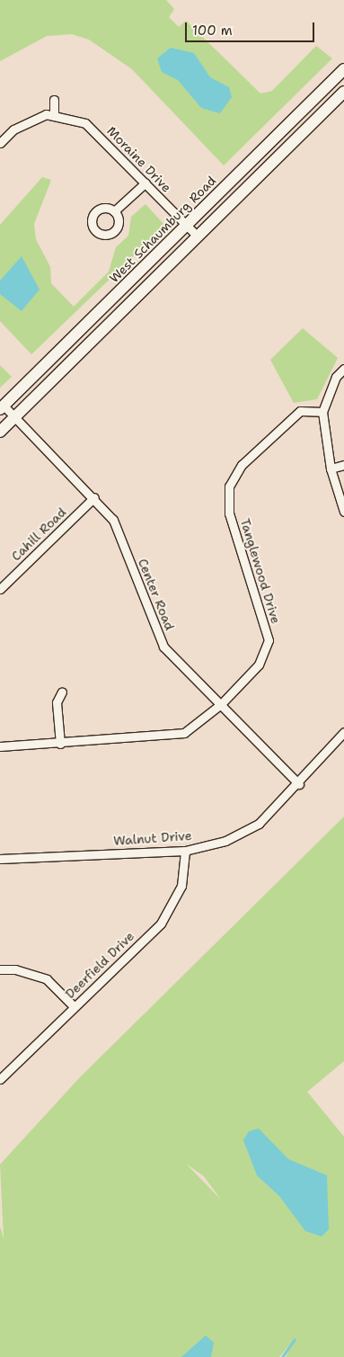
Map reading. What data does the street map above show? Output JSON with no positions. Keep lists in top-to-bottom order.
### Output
{
  "streets": {
    "main road": ["West Schaumburg Road"],
    "street": [
      "Moraine Drive",
      "Cahill Road",
      "Tanglewood Drive",
      "Center Road",
      "Walnut Drive",
      "Deerfield Drive"
    ]
  },
  "crossings": [
    ["Moraine Drive", "West Schaumburg Road"],
    ["West Schaumburg Road", "Center Road"],
    ["Cahill Road", "Center Road"],
    ["Tanglewood Drive", "Center Road"],
    ["Center Road", "Walnut Drive"],
    ["Walnut Drive", "Deerfield Drive"]
  ],
  "scale_bar": "100 m"
}
